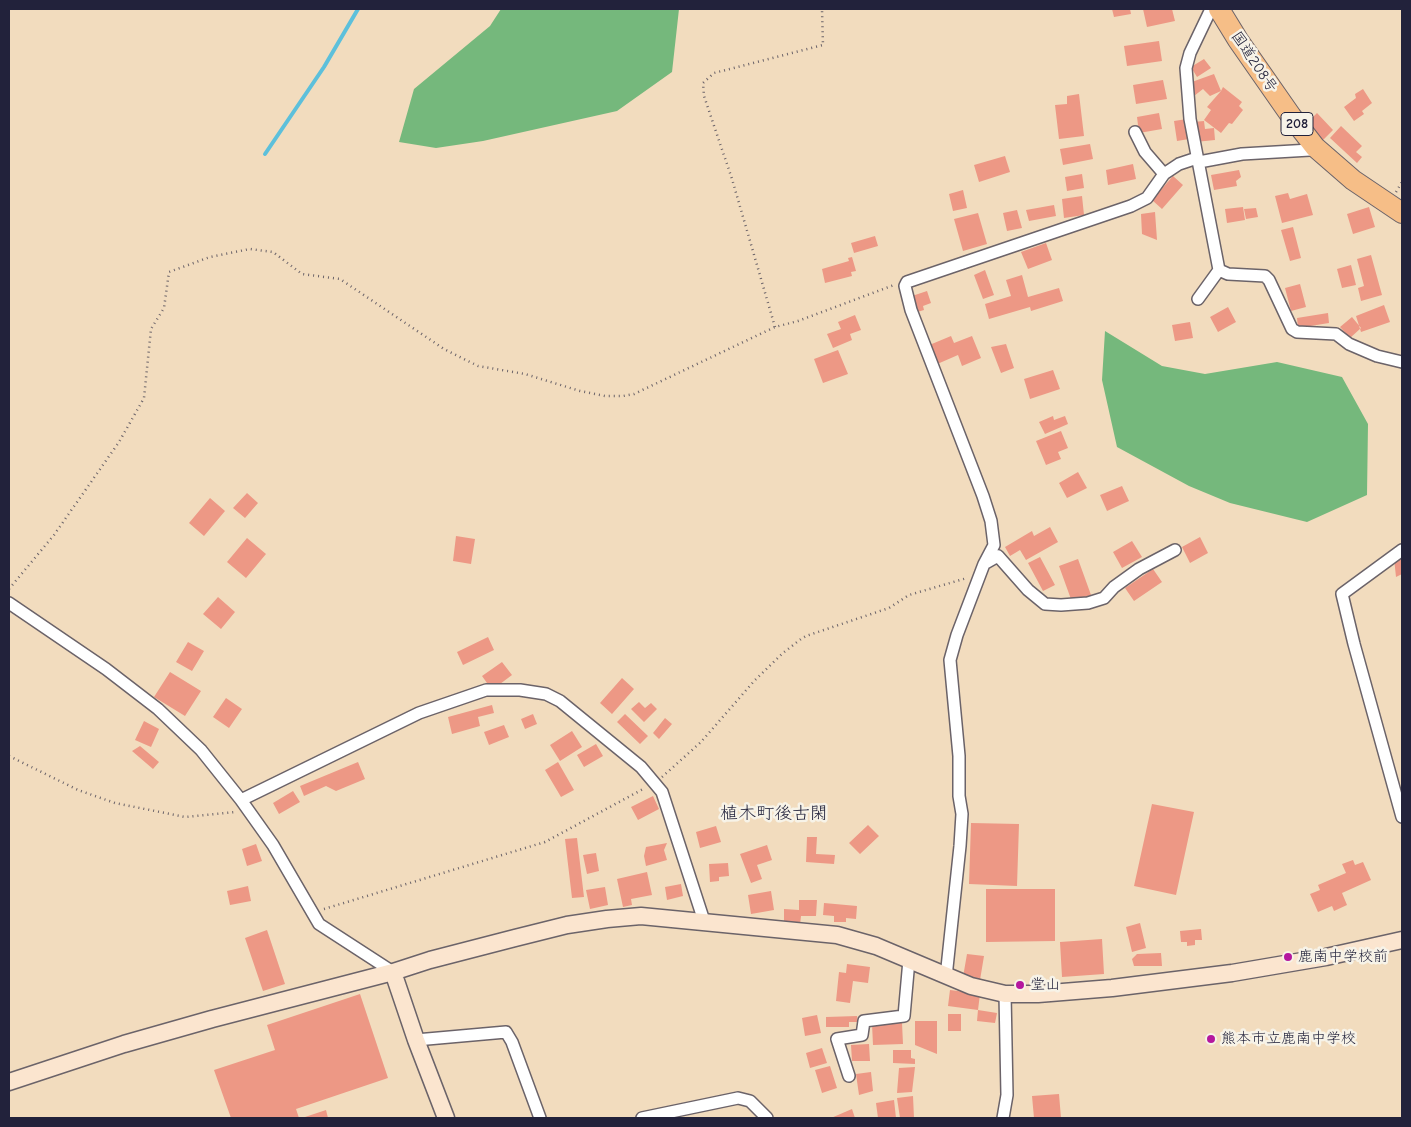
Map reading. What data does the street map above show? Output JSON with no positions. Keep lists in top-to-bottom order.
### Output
{
  "streets": {
    "highway": ["国道208号", "208"]
  },
  "districts": ["植木町後古閑"],
  "places": ["鹿南中学校前", "堂山", "熊本市立鹿南中学校"]
}
